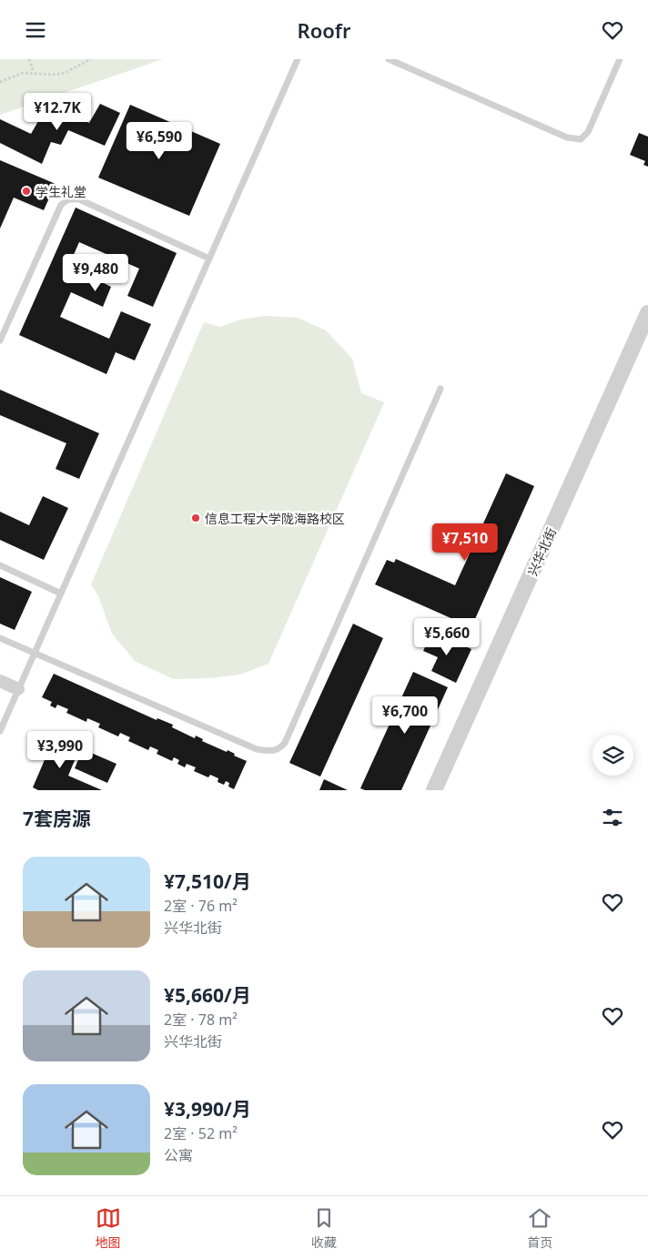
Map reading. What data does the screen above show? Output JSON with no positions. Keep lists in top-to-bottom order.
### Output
{
  "streets": {
    "street": ["兴华北街"]
  },
  "places": ["学生礼堂", "信息工程大学陇海路校区"],
  "page": {
    "header": "Roofr",
    "price": [
      "¥12.7K",
      "¥6,590",
      "¥9,480",
      "¥7,510",
      "¥5,660",
      "¥6,700",
      "¥3,990"
    ],
    "heading": "7套房源",
    "list": [
      {
        "name": "¥7,510/月",
        "note": "2室 · 76 m² · 兴华北街"
      },
      {
        "name": "¥5,660/月",
        "note": "2室 · 78 m² · 兴华北街"
      },
      {
        "name": "¥3,990/月",
        "note": "2室 · 52 m² · 公寓"
      }
    ],
    "tabs": ["地图", "收藏", "首页"]
  }
}
